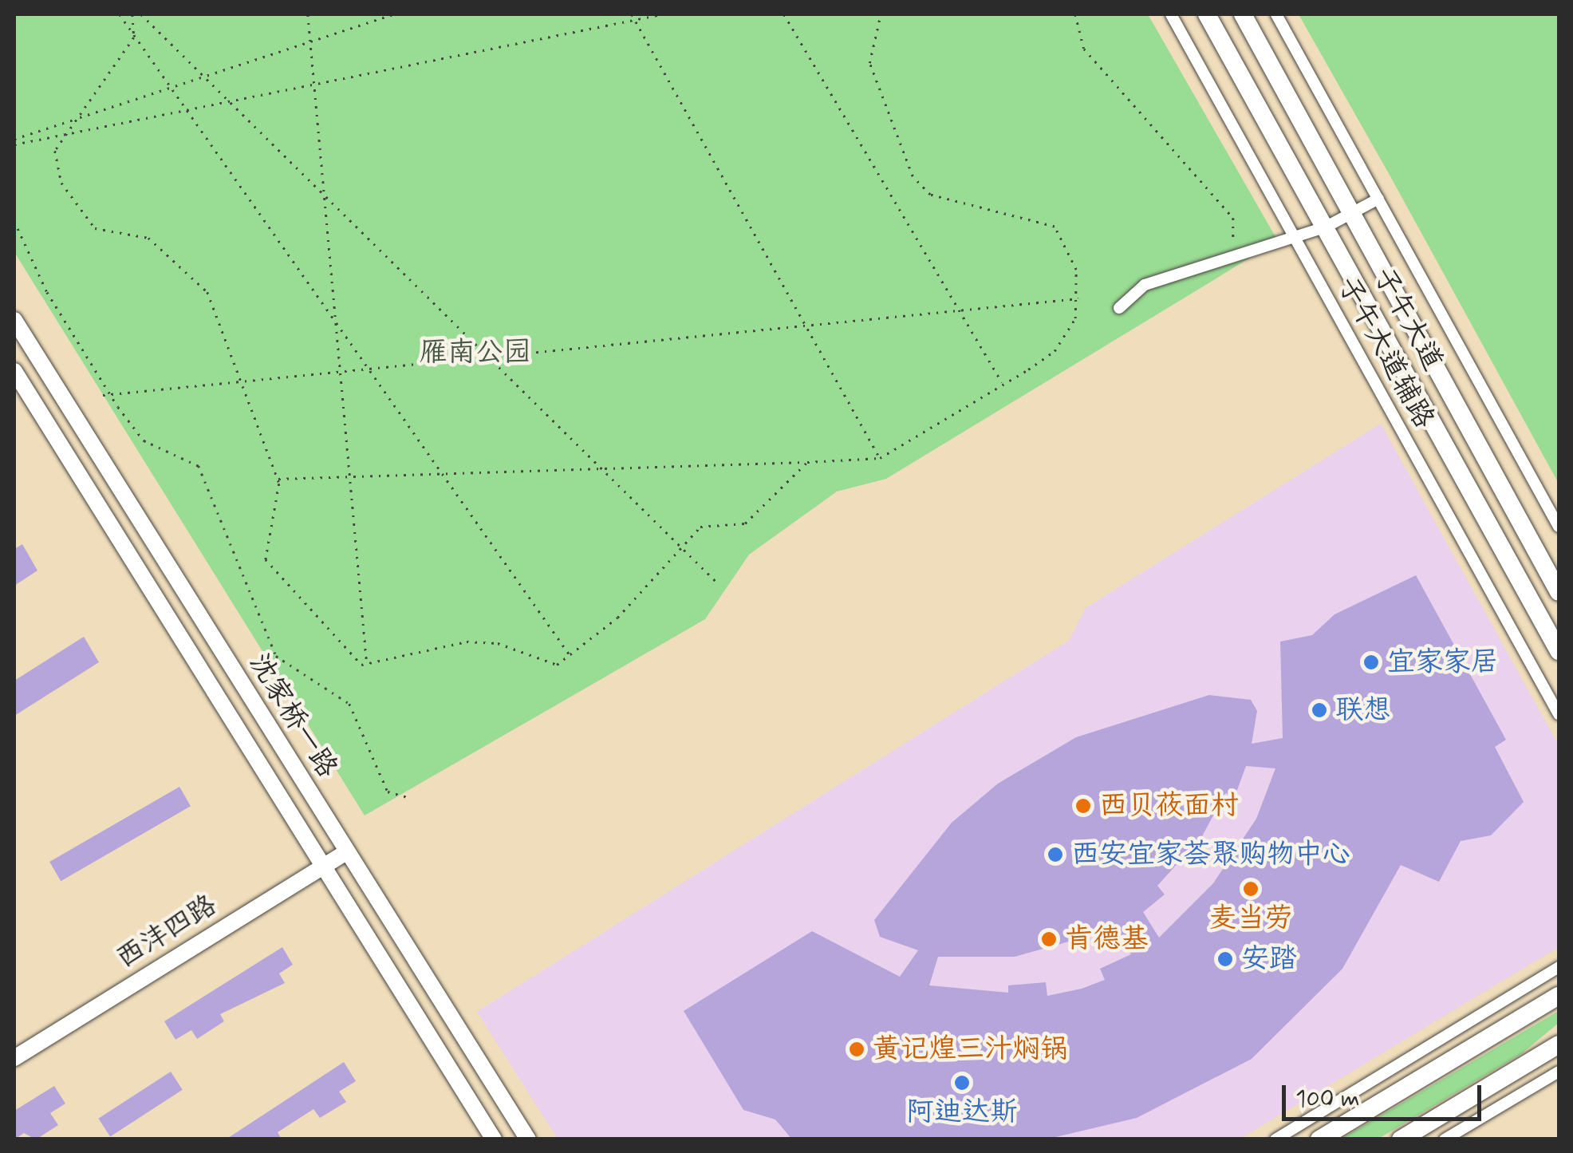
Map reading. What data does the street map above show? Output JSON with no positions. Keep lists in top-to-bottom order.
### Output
{
  "streets": {
    "main road": ["子午大道", "沈家桥一路", "西沣四路"],
    "street": ["子午大道辅路"]
  },
  "crossings": [
    ["沈家桥一路", "西沣四路"]
  ],
  "parks": ["雁南公园"],
  "places": [
    "宜家家居",
    "联想",
    "西贝莜面村",
    "西安宜家荟聚购物中心",
    "麦当劳",
    "肯德基",
    "安踏",
    "黄记煌三汁焖锅",
    "阿迪达斯"
  ],
  "scale_bar": "100 m"
}
